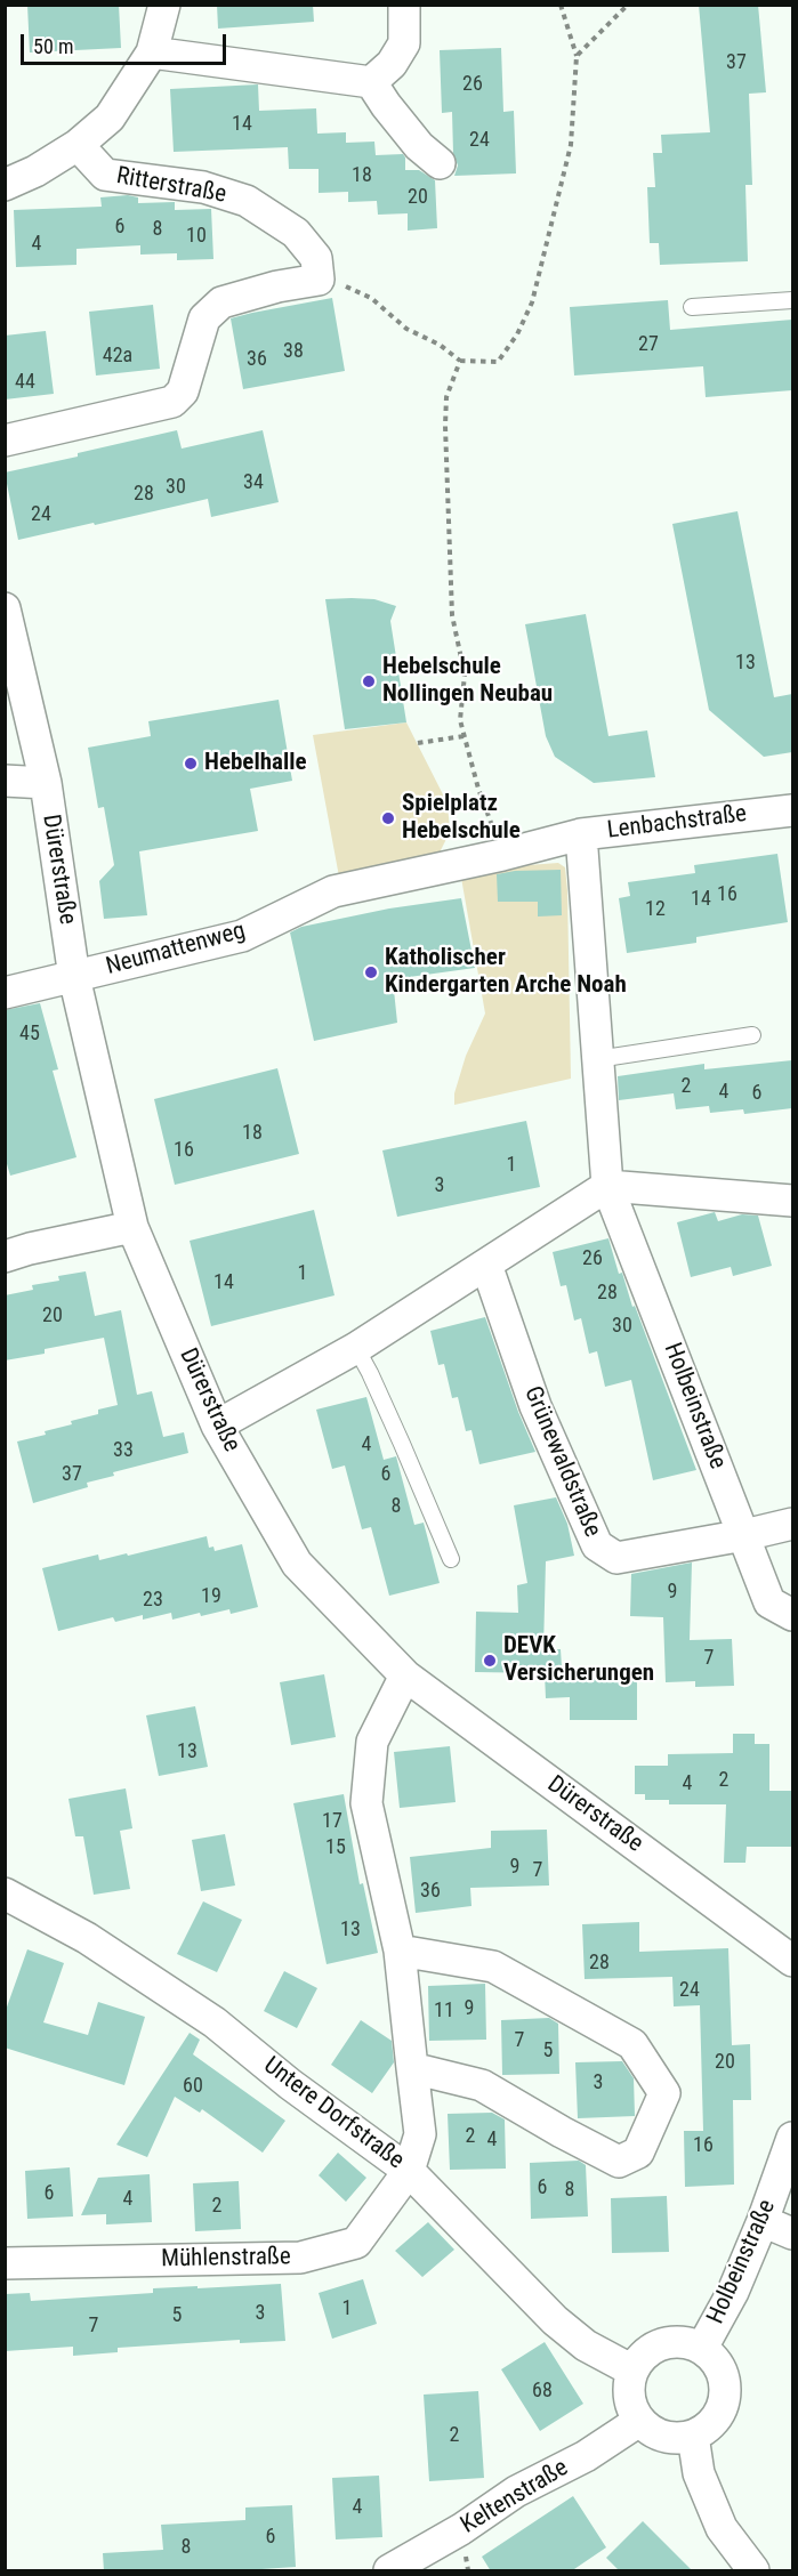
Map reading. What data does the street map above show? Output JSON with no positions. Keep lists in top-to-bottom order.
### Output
{
  "streets": {
    "street": [
      "Ritterstraße",
      "Lenbachstraße",
      "Dürerstraße",
      "Neumattenweg",
      "Holbeinstraße",
      "Grünewaldstraße",
      "Untere Dorfstraße",
      "Mühlenstraße",
      "Keltenstraße"
    ]
  },
  "crossings": [
    ["Lenbachstraße", "Neumattenweg"],
    ["Lenbachstraße", "Holbeinstraße"],
    ["Dürerstraße", "Neumattenweg"],
    ["Dürerstraße", "Mühlenstraße"],
    ["Holbeinstraße", "Grünewaldstraße"],
    ["Holbeinstraße", "Untere Dorfstraße"],
    ["Holbeinstraße", "Keltenstraße"],
    ["Untere Dorfstraße", "Mühlenstraße"],
    ["Untere Dorfstraße", "Keltenstraße"]
  ],
  "places": [
    "Hebelschule Nollingen Neubau",
    "Hebelhalle",
    "Spielplatz Hebelschule",
    "Katholischer Kindergarten Arche Noah",
    "DEVK Versicherungen"
  ],
  "house_numbers": [
    "37",
    "26",
    "14",
    "24",
    "18",
    "20",
    "6",
    "8",
    "10",
    "4",
    "27",
    "38",
    "42a",
    "36",
    "44",
    "34",
    "30",
    "28",
    "24",
    "13",
    "16",
    "14",
    "12",
    "45",
    "2",
    "4",
    "6",
    "18",
    "16",
    "1",
    "3",
    "26",
    "1",
    "14",
    "28",
    "20",
    "30",
    "4",
    "33",
    "37",
    "6",
    "8",
    "9",
    "19",
    "23",
    "7",
    "13",
    "2",
    "4",
    "17",
    "15",
    "9",
    "7",
    "36",
    "13",
    "28",
    "24",
    "9",
    "11",
    "7",
    "5",
    "20",
    "3",
    "60",
    "2",
    "4",
    "16",
    "6",
    "8",
    "6",
    "4",
    "2",
    "1",
    "3",
    "5",
    "7",
    "68",
    "2",
    "4",
    "6",
    "8"
  ],
  "scale_bar": "50 m"
}
